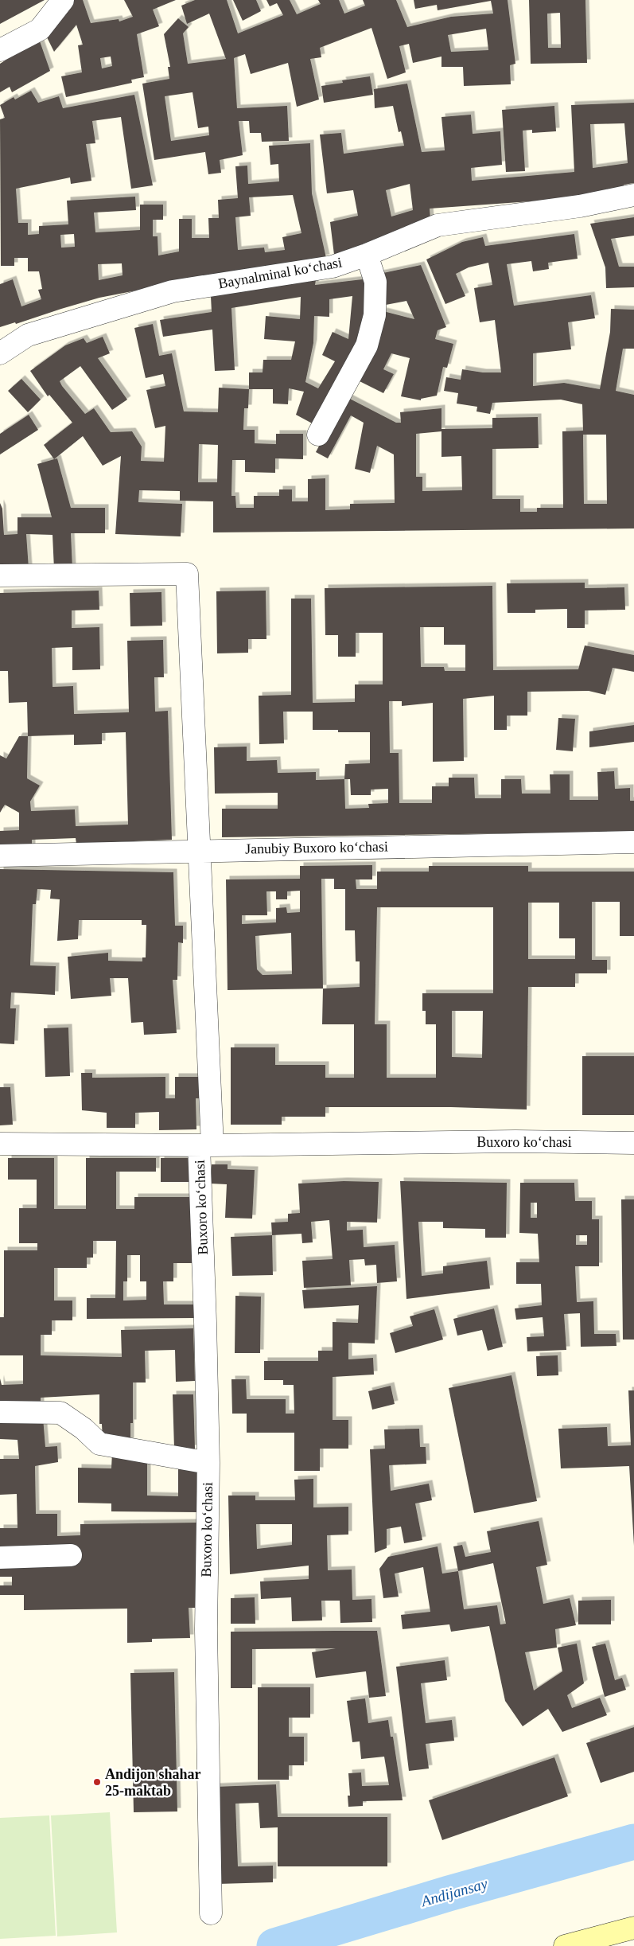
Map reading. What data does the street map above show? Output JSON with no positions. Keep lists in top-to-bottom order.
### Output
{
  "streets": {
    "street": ["Baynalminal koʻchasi", "Janubiy Buxoro koʻchasi", "Buxoro koʻchasi"]
  },
  "water": ["Andijansay"],
  "places": ["Andijon shahar 25-maktab"]
}
